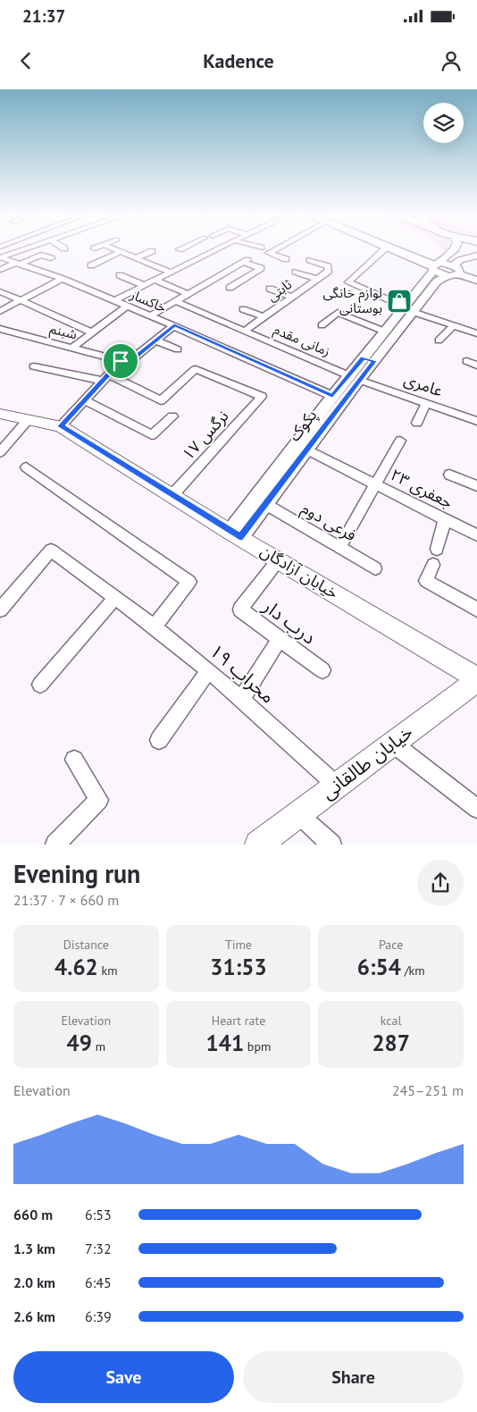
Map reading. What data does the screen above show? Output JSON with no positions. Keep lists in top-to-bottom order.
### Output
{
  "streets": {
    "main road": ["خیابان آزادگان", "خیابان طالقانی"],
    "street": [
      "ثابتی",
      "خاکسار",
      "شبنم",
      "زمانی مقدم",
      "عامری",
      "پکوک",
      "نرگس ۱۷",
      "جعفری ۲۳",
      "فرعی دوم",
      "درب دار",
      "محراب ۱۹"
    ]
  },
  "crossings": [
    ["ثابتی", "زمانی مقدم"],
    ["خاکسار", "پکوک"],
    ["زمانی مقدم", "عامری"],
    ["زمانی مقدم", "پکوک"],
    ["عامری", "پکوک"],
    ["پکوک", "جعفری ۲۳"],
    ["پکوک", "فرعی دوم"],
    ["پکوک", "خیابان آزادگان"],
    ["نرگس ۱۷", "خیابان آزادگان"],
    ["خیابان آزادگان", "درب دار"],
    ["خیابان آزادگان", "خیابان طالقانی"],
    ["محراب ۱۹", "خیابان طالقانی"]
  ],
  "places": {
    "shop": ["لوازم خانگی بوستانی"]
  },
  "page": {
    "status": "21:37",
    "header": "Kadence",
    "heading": ["Evening run", "21:37 · 7 × 660 m"],
    "stats": [
      ["Distance", "4.62 km"],
      ["Time", "31:53"],
      ["Pace", "6:54 /km"],
      ["Elevation", "49 m"],
      ["Heart rate", "141 bpm"],
      ["kcal", "287"]
    ],
    "chart": ["Elevation", "245–251 m"],
    "list": [
      {
        "name": "660 m",
        "note": "6:53"
      },
      {
        "name": "1.3 km",
        "note": "7:32"
      },
      {
        "name": "2.0 km",
        "note": "6:45"
      },
      {
        "name": "2.6 km",
        "note": "6:39"
      }
    ],
    "buttons": ["Save", "Share"]
  }
}
